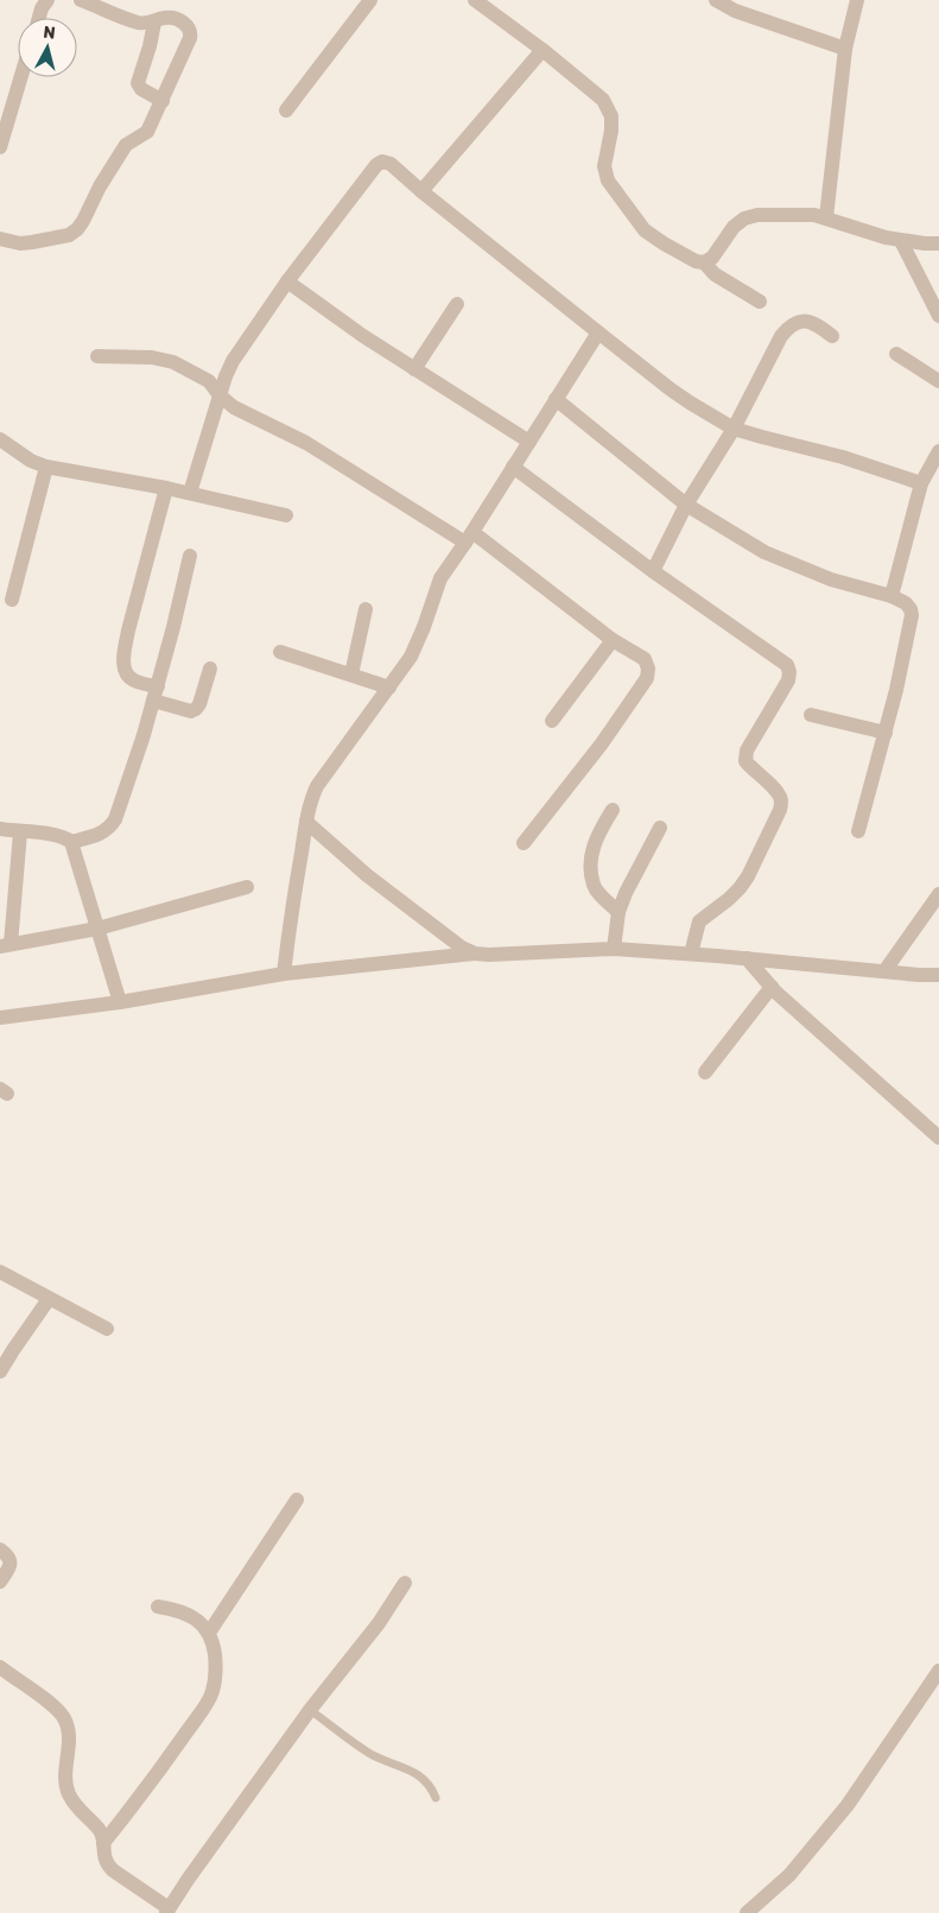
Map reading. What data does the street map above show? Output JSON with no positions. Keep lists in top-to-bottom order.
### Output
{
  "north": "top"
}
